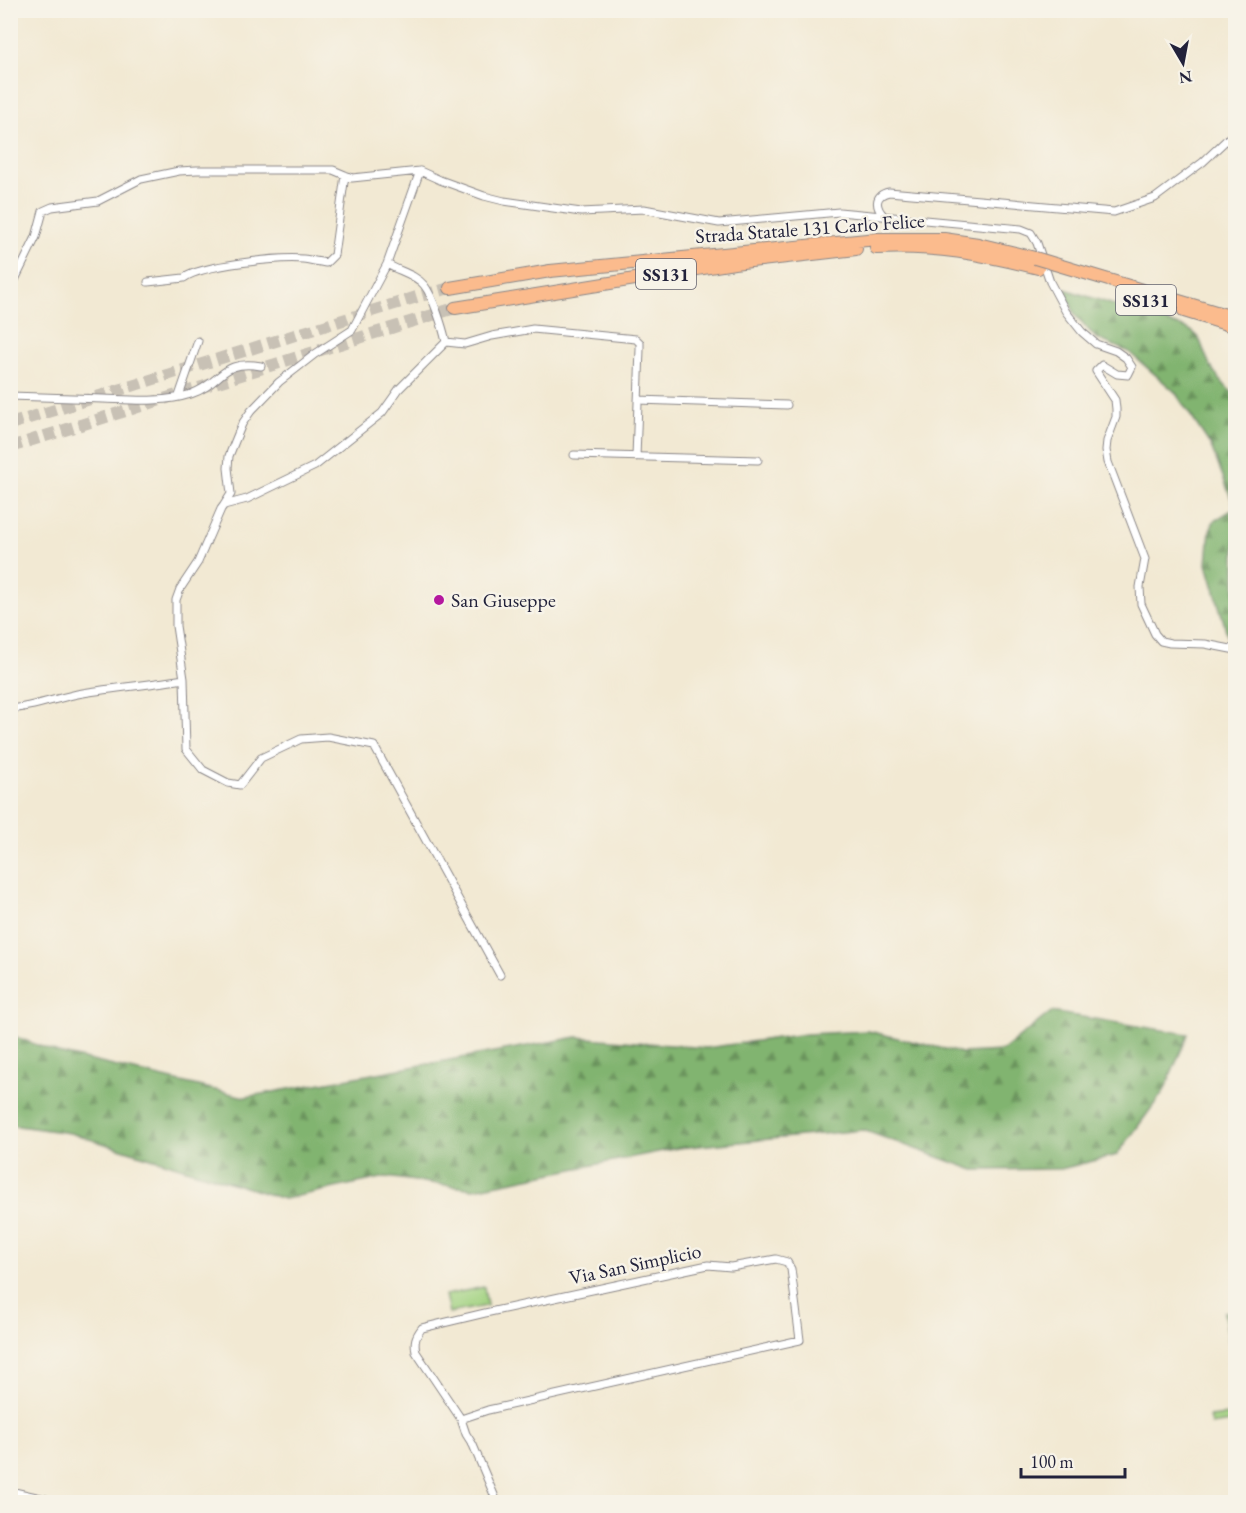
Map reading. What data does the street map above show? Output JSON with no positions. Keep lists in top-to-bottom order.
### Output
{
  "streets": {
    "highway": ["Strada Statale 131 Carlo Felice", "SS131"],
    "street": ["Via San Simplicio"]
  },
  "places": ["San Giuseppe"],
  "scale_bar": "100 m",
  "north": "bottom"
}
